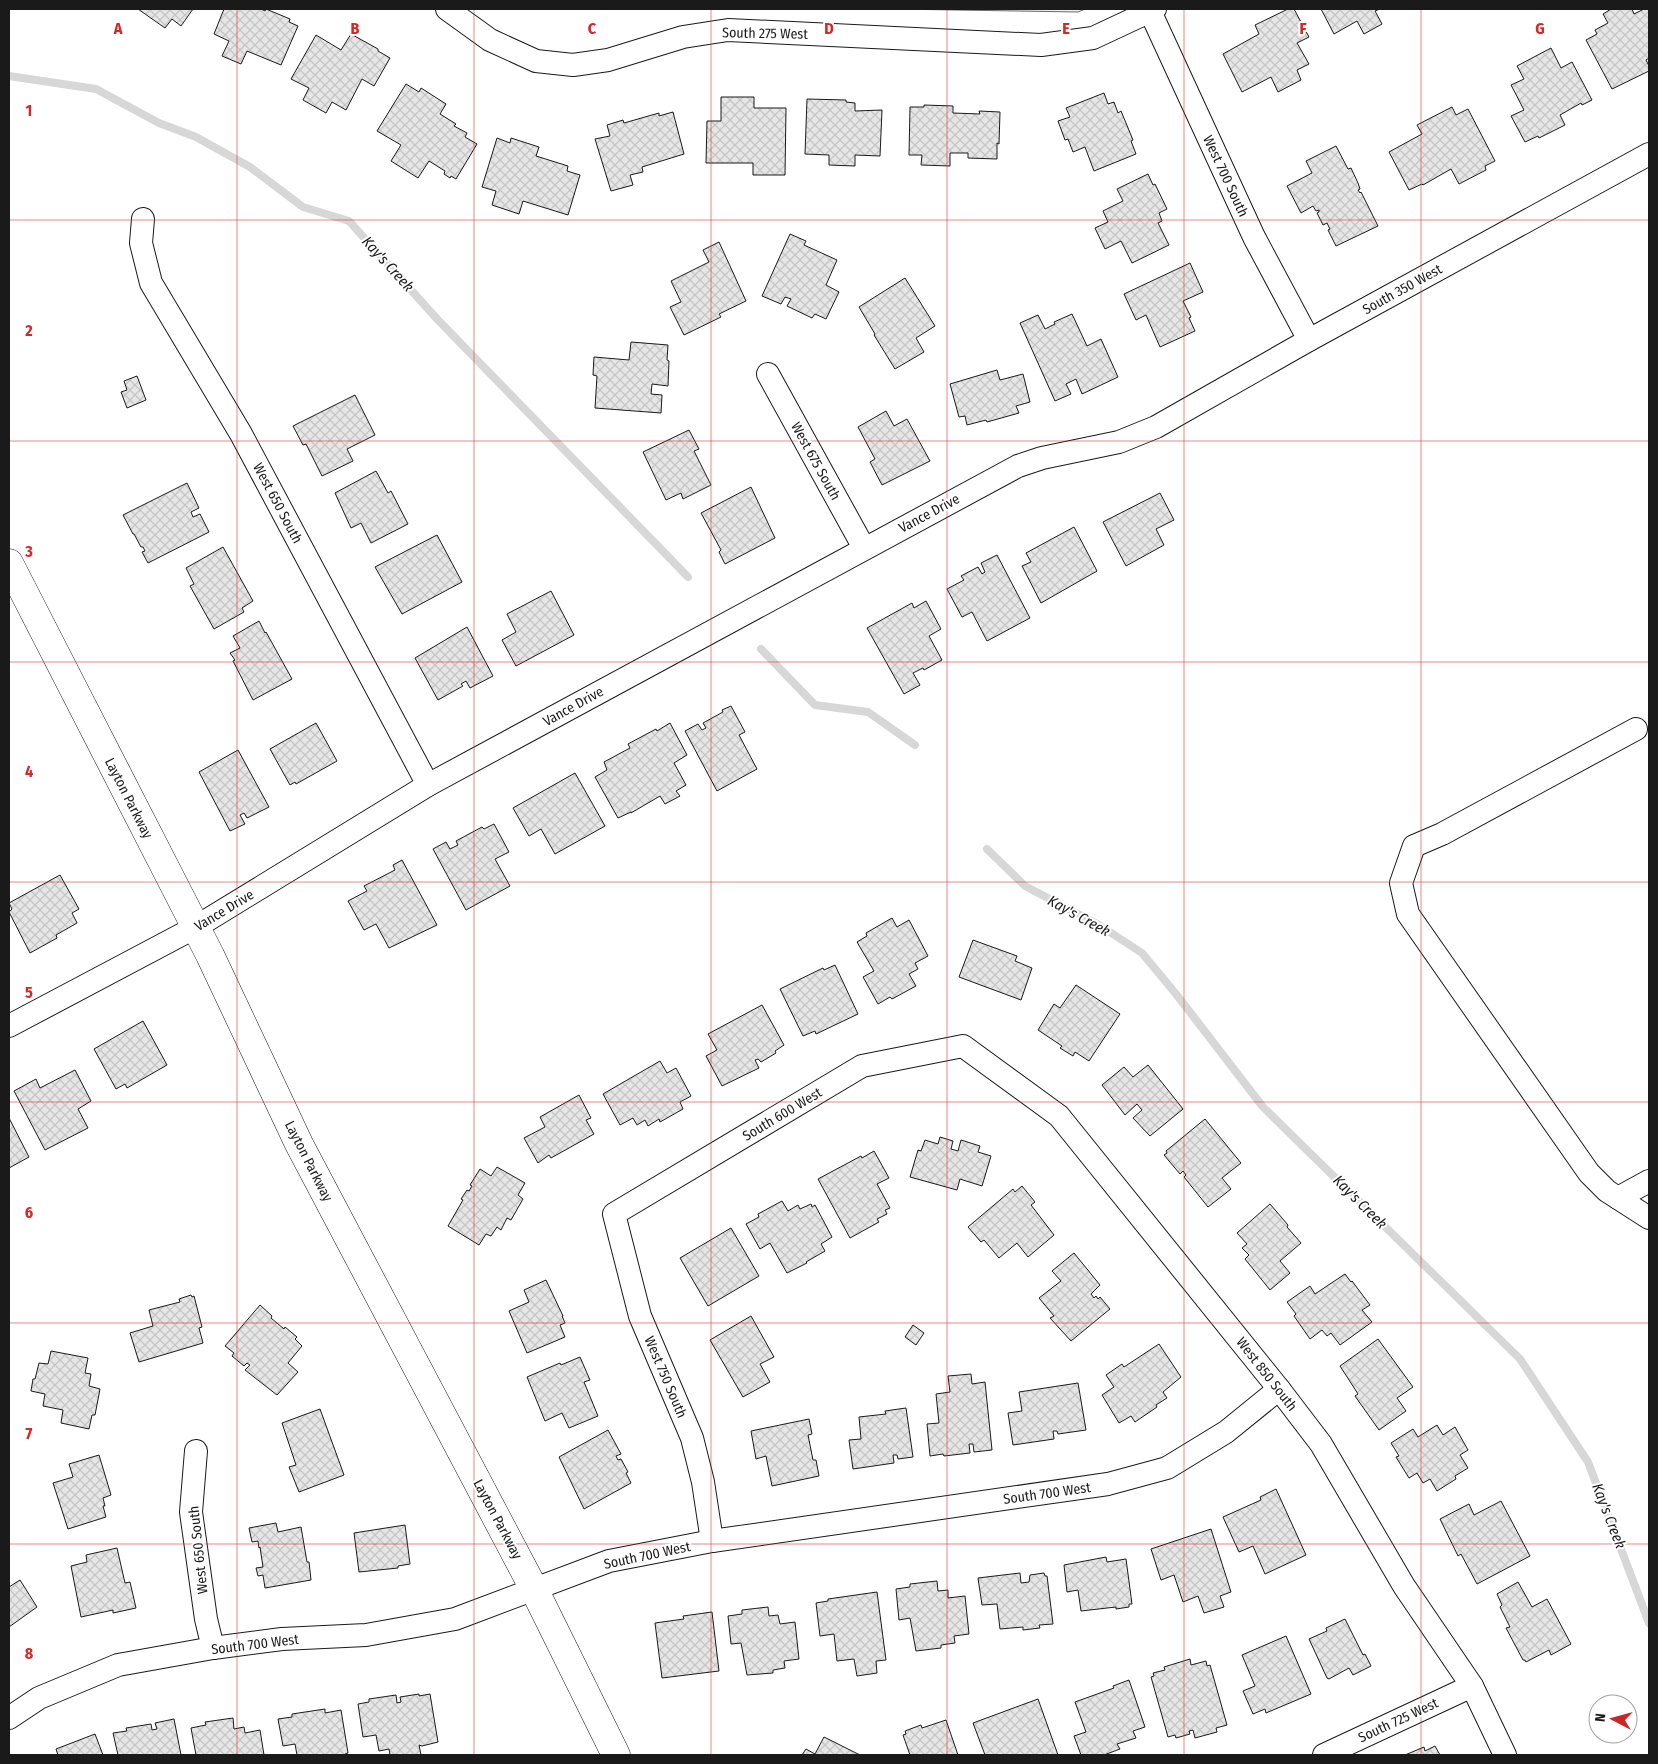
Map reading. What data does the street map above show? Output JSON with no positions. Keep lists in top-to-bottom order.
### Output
{
  "streets": {
    "main road": ["Layton Parkway"],
    "street": [
      "South 275 West",
      "West 700 South",
      "South 350 West",
      "West 675 South",
      "West 650 South",
      "Vance Drive",
      "South 600 West",
      "West 850 South",
      "West 750 South",
      "South 700 West",
      "South 725 West"
    ]
  },
  "crossings": [
    ["South 275 West", "West 700 South"],
    ["West 700 South", "South 350 West"],
    ["South 350 West", "Vance Drive"],
    ["West 675 South", "Vance Drive"],
    ["West 650 South", "Vance Drive"],
    ["West 650 South", "South 700 West"],
    ["Vance Drive", "Layton Parkway"],
    ["Layton Parkway", "South 700 West"],
    ["South 600 West", "West 850 South"],
    ["South 600 West", "West 750 South"],
    ["West 850 South", "South 700 West"],
    ["West 850 South", "South 725 West"],
    ["West 750 South", "South 700 West"]
  ],
  "water": ["Kay's Creek"],
  "north": "left",
  "grid": {
    "columns": [
      "A",
      "B",
      "C",
      "D",
      "E",
      "F",
      "G"
    ],
    "rows": [
      "1",
      "2",
      "3",
      "4",
      "5",
      "6",
      "7",
      "8"
    ]
  }
}
